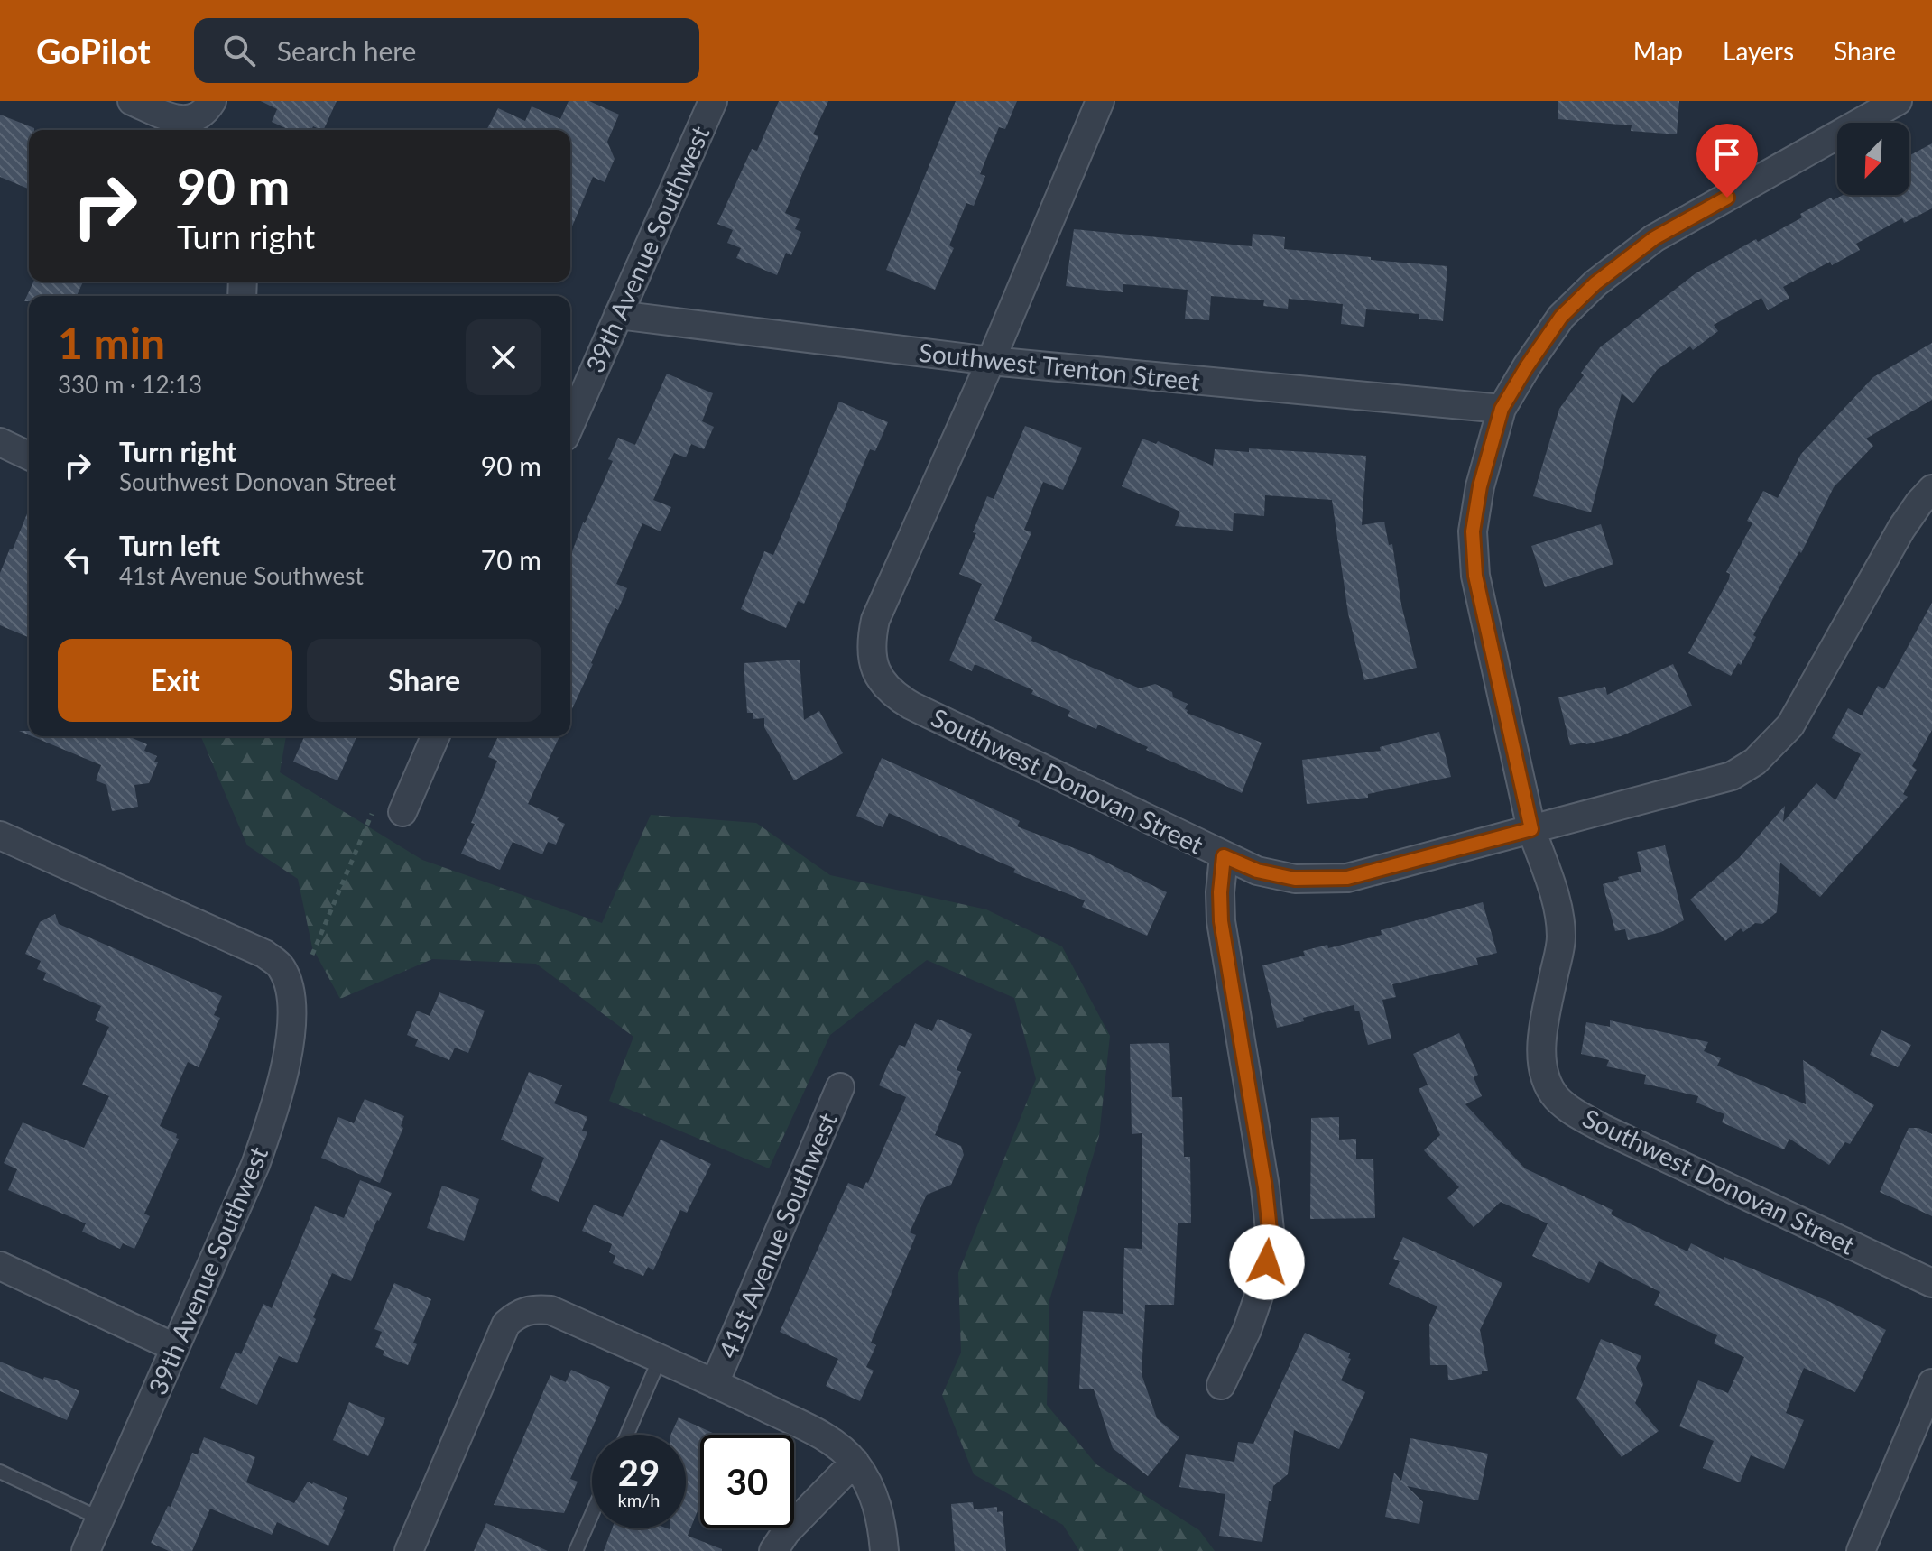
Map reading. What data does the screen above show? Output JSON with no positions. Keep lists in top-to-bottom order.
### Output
{
  "streets": {
    "street": [
      "39th Avenue Southwest",
      "Southwest Trenton Street",
      "Southwest Donovan Street",
      "41st Avenue Southwest"
    ]
  },
  "crossings": [
    ["39th Avenue Southwest", "Southwest Trenton Street"],
    ["Southwest Trenton Street", "Southwest Donovan Street"]
  ],
  "north": "bottom left",
  "page": {
    "header": "GoPilot",
    "search": "Search here",
    "nav": ["Map", "Layers", "Share"],
    "turn": ["90 m", "Turn right"],
    "heading": ["1 min", "330 m · 12:13"],
    "list": [
      {
        "name": "Turn right",
        "note": "Southwest Donovan Street",
        "value": "90 m"
      },
      {
        "name": "Turn left",
        "note": "41st Avenue Southwest",
        "value": "70 m"
      }
    ],
    "buttons": ["Exit", "Share"],
    "speed": "29 km/h",
    "limit": "30"
  }
}
